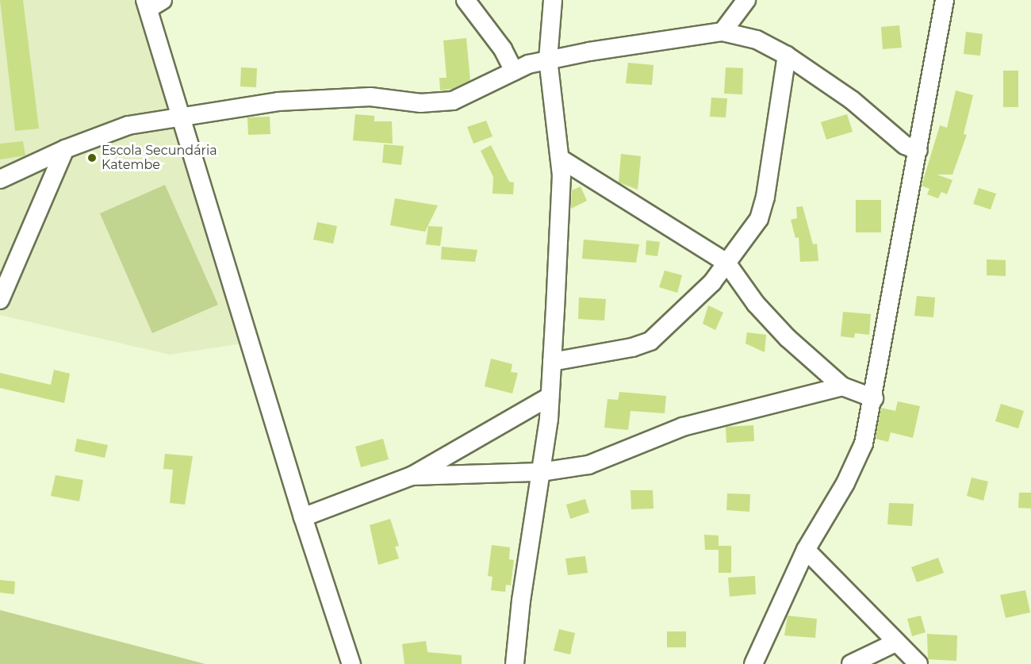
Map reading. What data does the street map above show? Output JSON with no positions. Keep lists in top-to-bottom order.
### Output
{
  "places": ["Escola Secundária Katembe"]
}
